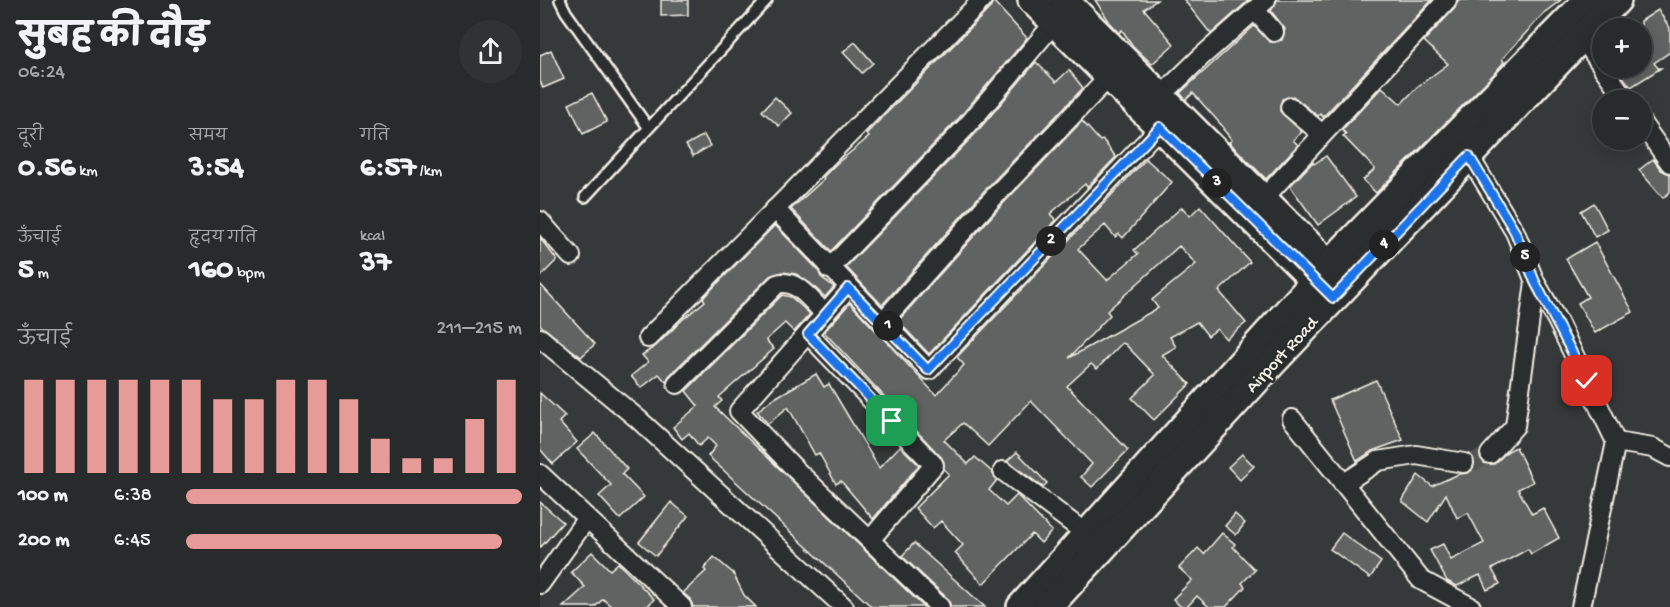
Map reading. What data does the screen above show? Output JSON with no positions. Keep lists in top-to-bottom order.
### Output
{
  "streets": {
    "main road": ["Airport Road"]
  },
  "page": {
    "heading": ["सुबह की दौड़", "06:24"],
    "map_buttons": ["+", "−"],
    "stats": [
      ["दूरी", "0.56 km"],
      ["समय", "3:54"],
      ["गति", "6:57 /km"],
      ["ऊँचाई", "5 m"],
      ["हृदय गति", "160 bpm"],
      ["kcal", "37"]
    ],
    "pins": [
      "3",
      "2",
      "4",
      "5",
      "1"
    ],
    "chart": ["ऊँचाई", "211–215 m"],
    "list": [
      {
        "name": "100 m",
        "note": "6:38"
      },
      {
        "name": "200 m",
        "note": "6:45"
      }
    ]
  }
}
